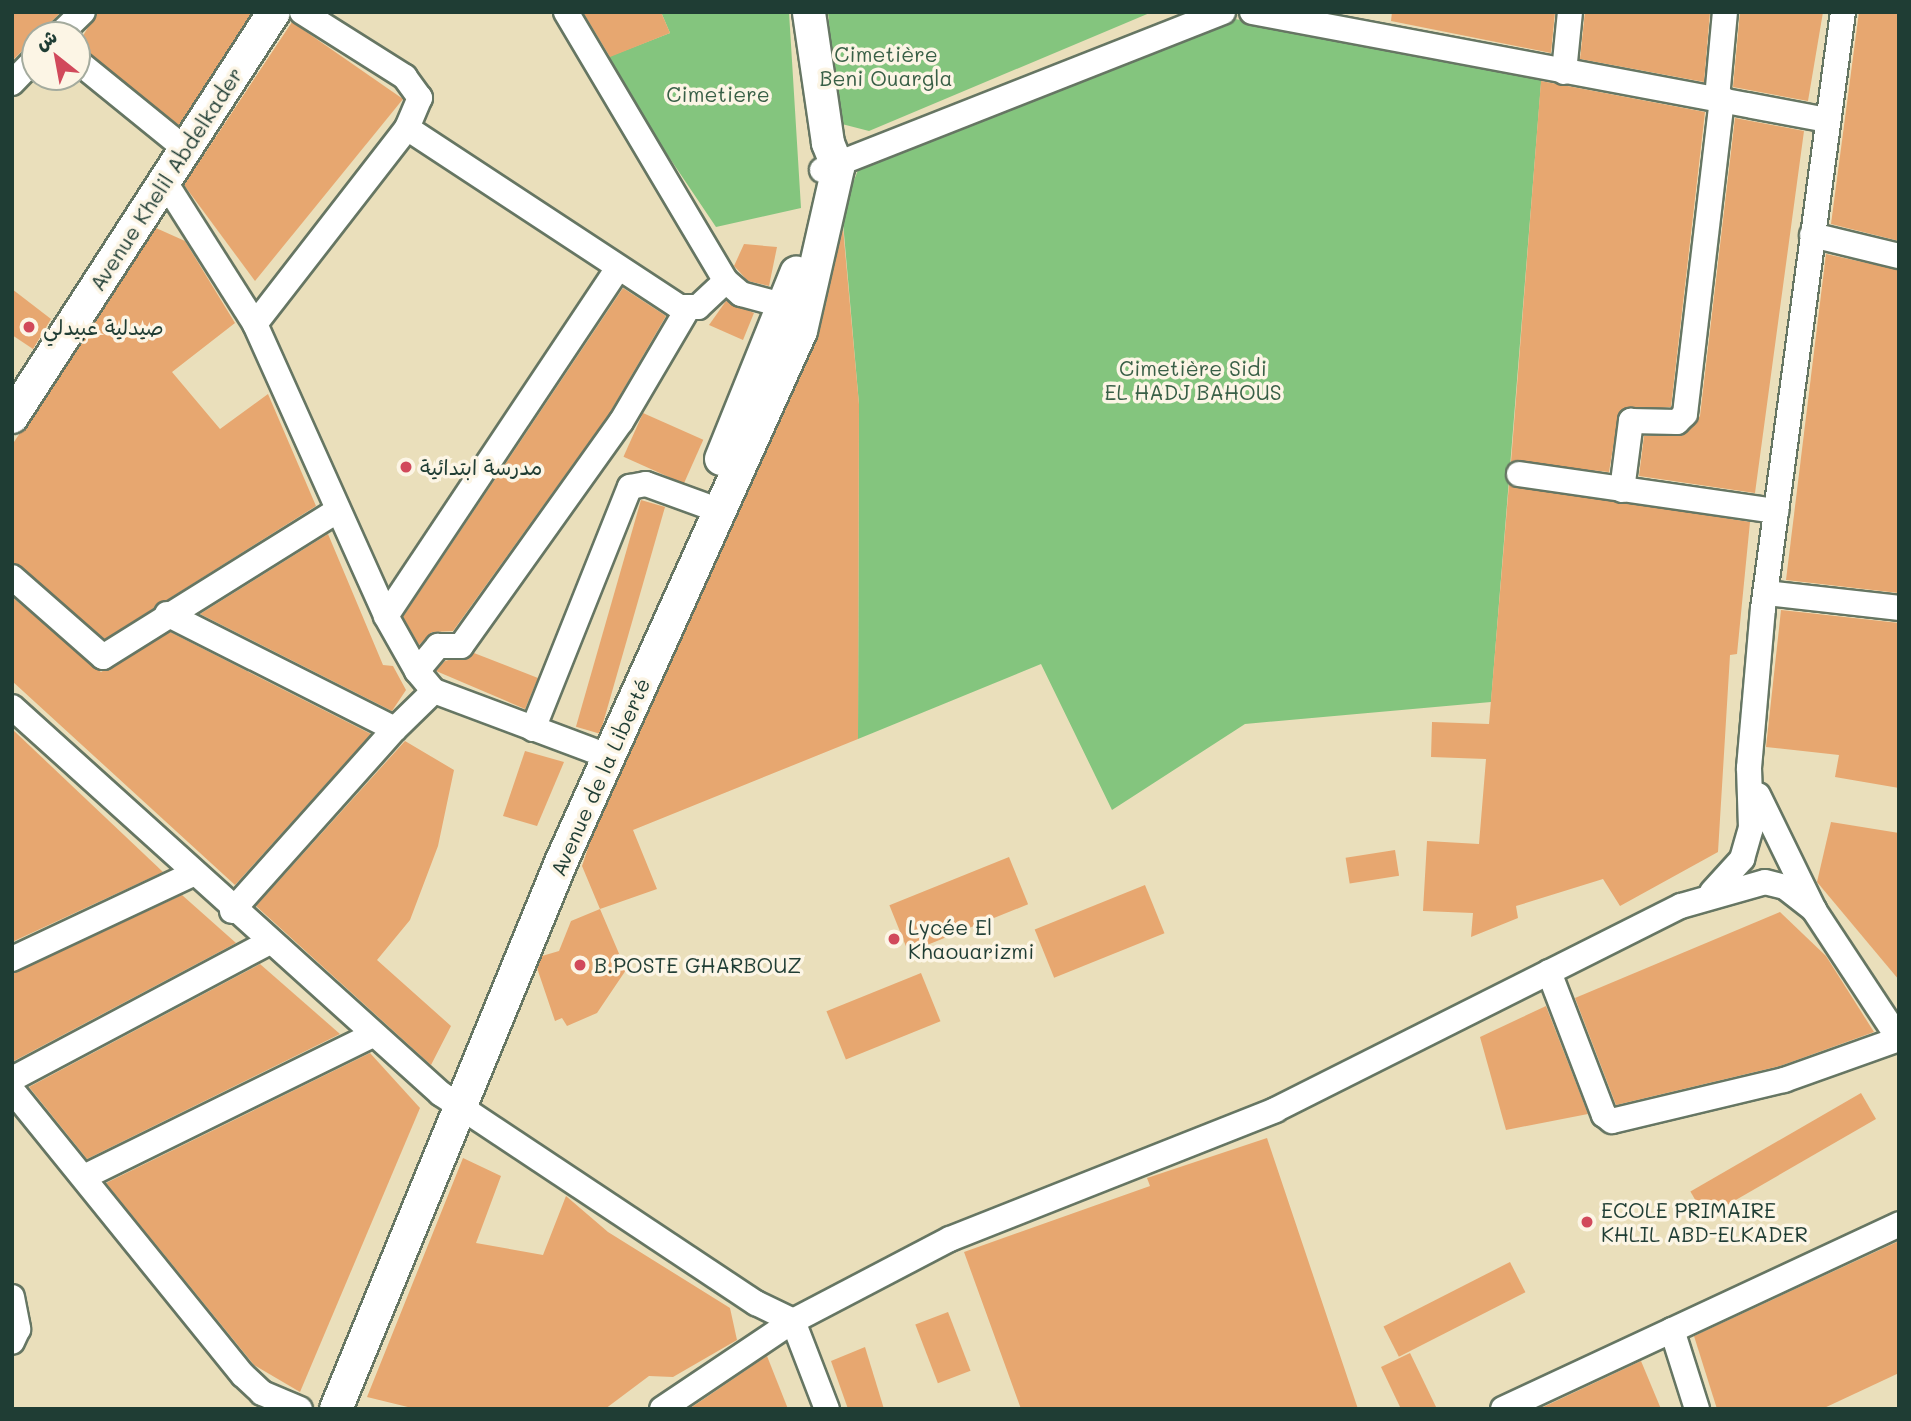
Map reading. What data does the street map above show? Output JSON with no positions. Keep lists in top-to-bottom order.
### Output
{
  "streets": {
    "street": ["Avenue Khelil Abdelkader", "Avenue de la Liberté"]
  },
  "parks": ["Cimetière Beni Ouargla", "Cimetiere", "Cimetière Sidi EL HADJ BAHOUS"],
  "places": [
    "صيدلية عبيدلي",
    "مدرسة ابتدائية",
    "Lycée El Khaouarizmi",
    "B.POSTE GHARBOUZ",
    "ECOLE PRIMAIRE KHLIL ABD-ELKADER"
  ],
  "north": "top left"
}
